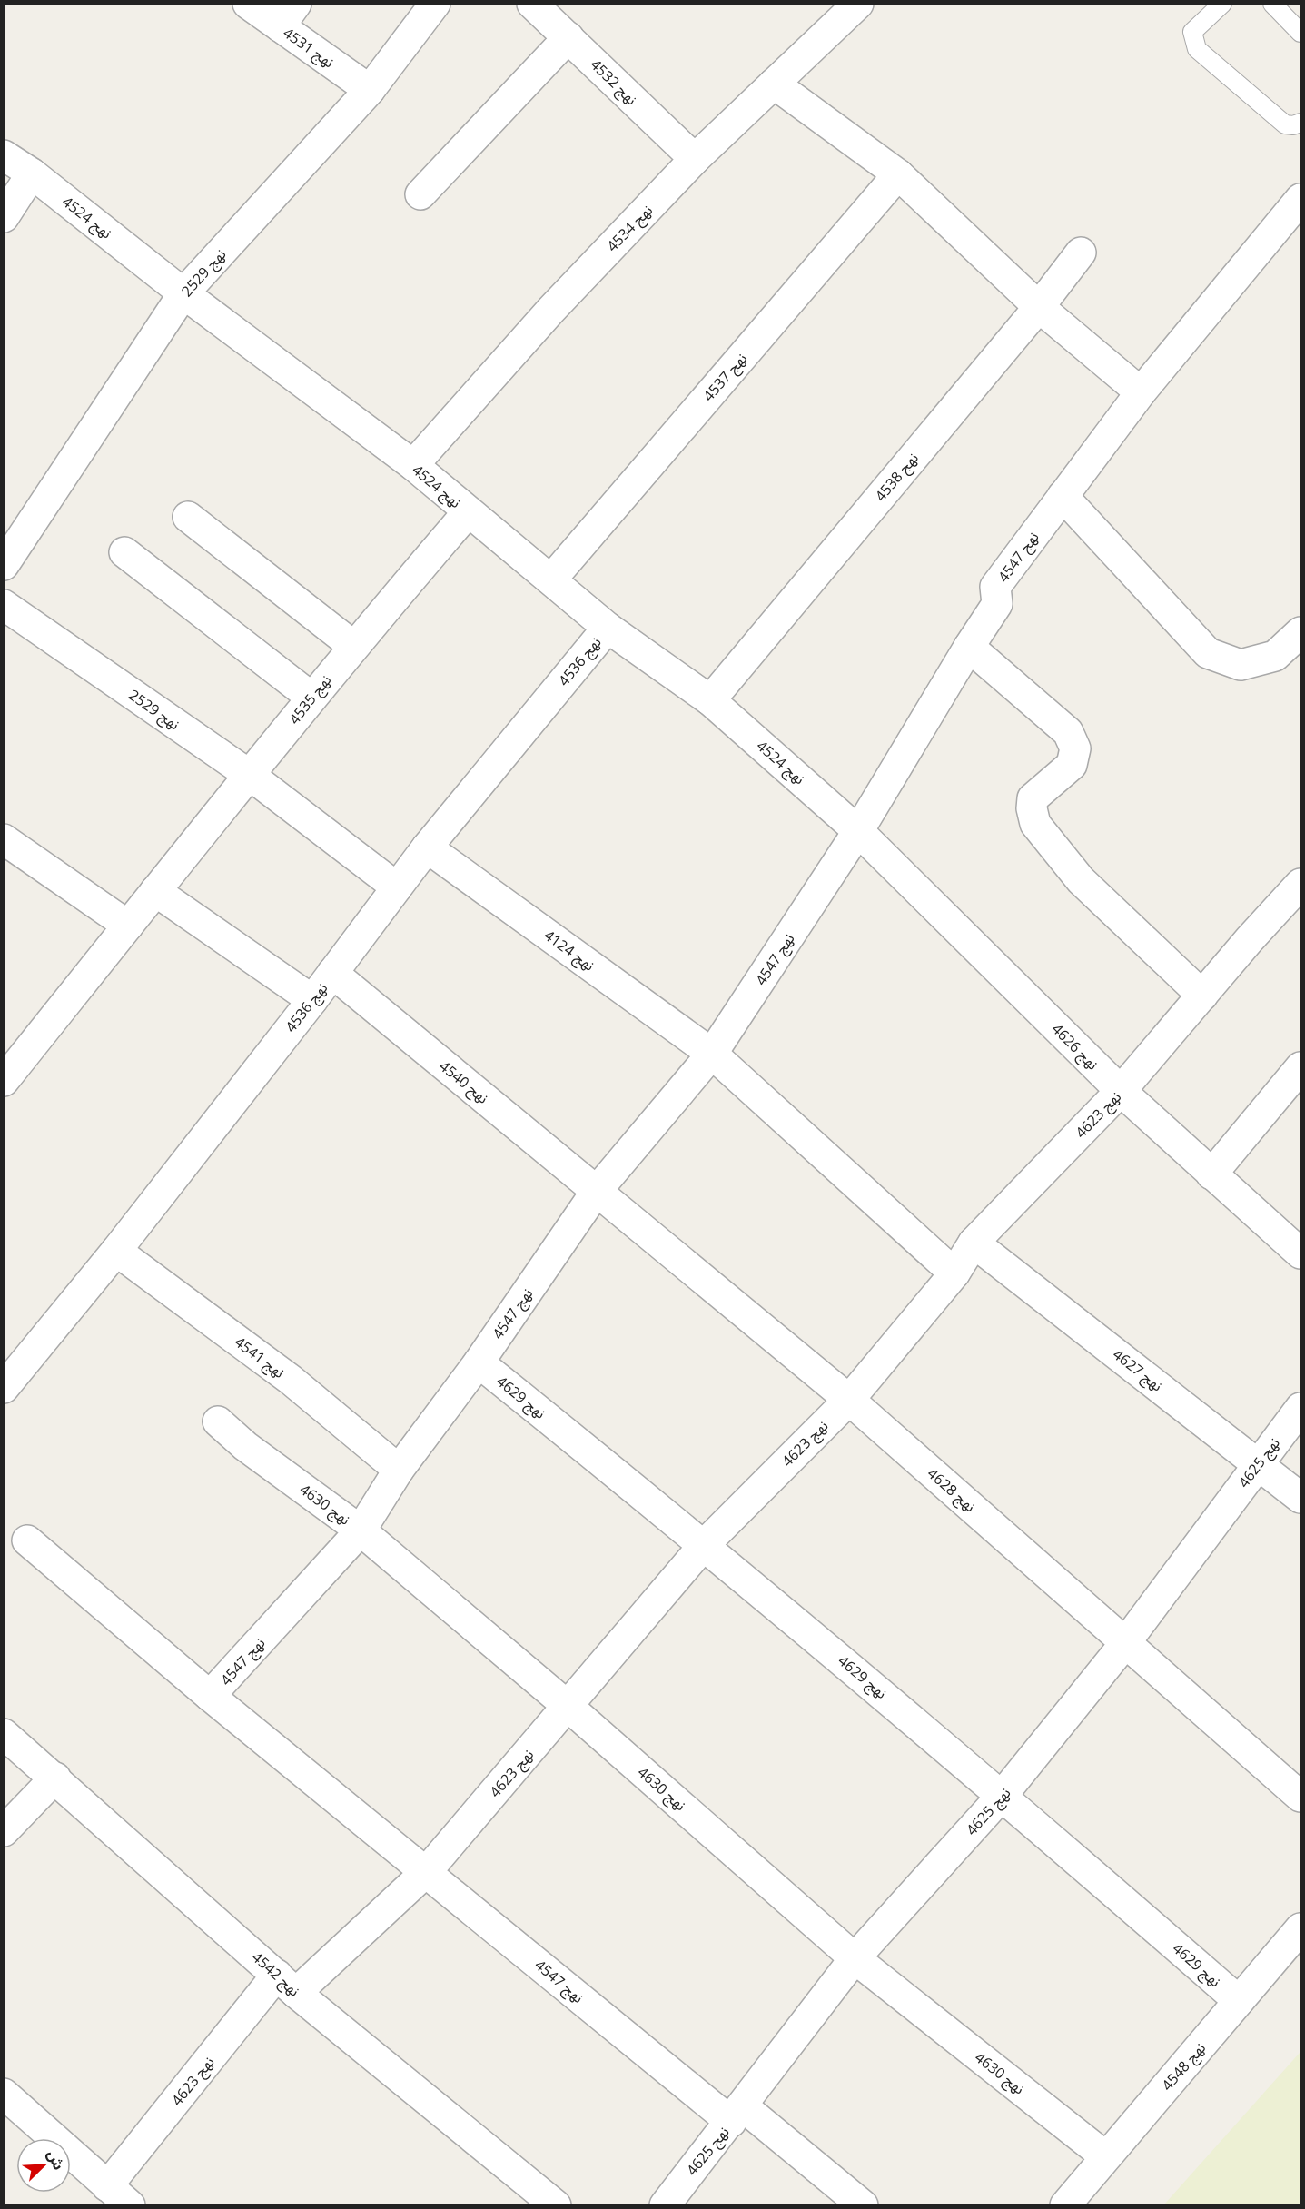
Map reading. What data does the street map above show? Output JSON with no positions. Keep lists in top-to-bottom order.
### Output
{
  "streets": {
    "street": [
      "نهج 4531",
      "نهج 4532",
      "نهج 4524",
      "نهج 4534",
      "نهج 2529",
      "نهج 4537",
      "نهج 4538",
      "نهج 4547",
      "نهج 4536",
      "نهج 4535",
      "نهج 4124",
      "نهج 4626",
      "نهج 4540",
      "نهج 4623",
      "نهج 4541",
      "نهج 4627",
      "نهج 4629",
      "نهج 4625",
      "نهج 4628",
      "نهج 4630",
      "نهج 4542",
      "نهج 4548"
    ]
  },
  "crossings": [
    ["نهج 4531", "نهج 2529"],
    ["نهج 4532", "نهج 4534"],
    ["نهج 4524", "نهج 4534"],
    ["نهج 4524", "نهج 2529"],
    ["نهج 4524", "نهج 4537"],
    ["نهج 4524", "نهج 4538"],
    ["نهج 4524", "نهج 4547"],
    ["نهج 4524", "نهج 4536"],
    ["نهج 4524", "نهج 4535"],
    ["نهج 4524", "نهج 4626"],
    ["نهج 2529", "نهج 4536"],
    ["نهج 2529", "نهج 4535"],
    ["نهج 4547", "نهج 4124"],
    ["نهج 4547", "نهج 4626"],
    ["نهج 4547", "نهج 4540"],
    ["نهج 4547", "نهج 4623"],
    ["نهج 4547", "نهج 4541"],
    ["نهج 4547", "نهج 4629"],
    ["نهج 4547", "نهج 4625"],
    ["نهج 4547", "نهج 4628"],
    ["نهج 4547", "نهج 4630"],
    ["نهج 4536", "نهج 4124"],
    ["نهج 4536", "نهج 4540"],
    ["نهج 4536", "نهج 4541"],
    ["نهج 4124", "نهج 4623"],
    ["نهج 4626", "نهج 4623"],
    ["نهج 4540", "نهج 4628"],
    ["نهج 4623", "نهج 4627"],
    ["نهج 4623", "نهج 4629"],
    ["نهج 4623", "نهج 4628"],
    ["نهج 4623", "نهج 4630"],
    ["نهج 4623", "نهج 4542"],
    ["نهج 4627", "نهج 4625"],
    ["نهج 4629", "نهج 4625"],
    ["نهج 4629", "نهج 4548"],
    ["نهج 4625", "نهج 4628"],
    ["نهج 4625", "نهج 4630"],
    ["نهج 4630", "نهج 4548"]
  ],
  "north": "top right"
}
